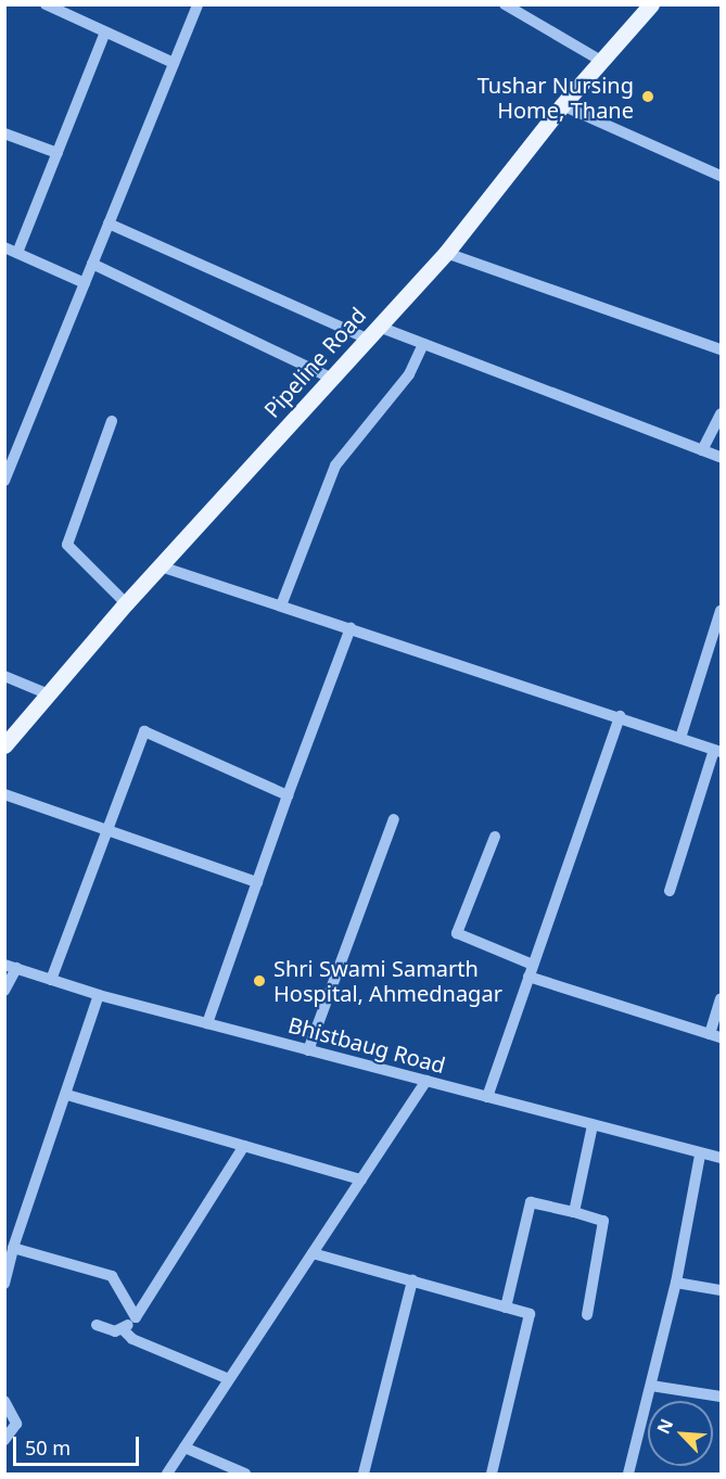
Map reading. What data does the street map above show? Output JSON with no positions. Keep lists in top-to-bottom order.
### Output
{
  "streets": {
    "main road": ["Pipeline Road"],
    "street": ["Bhistbaug Road"]
  },
  "places": ["Tushar Nursing Home, Thane", "Shri Swami Samarth Hospital, Ahmednagar"],
  "scale_bar": "50 m",
  "north": "top left"
}
